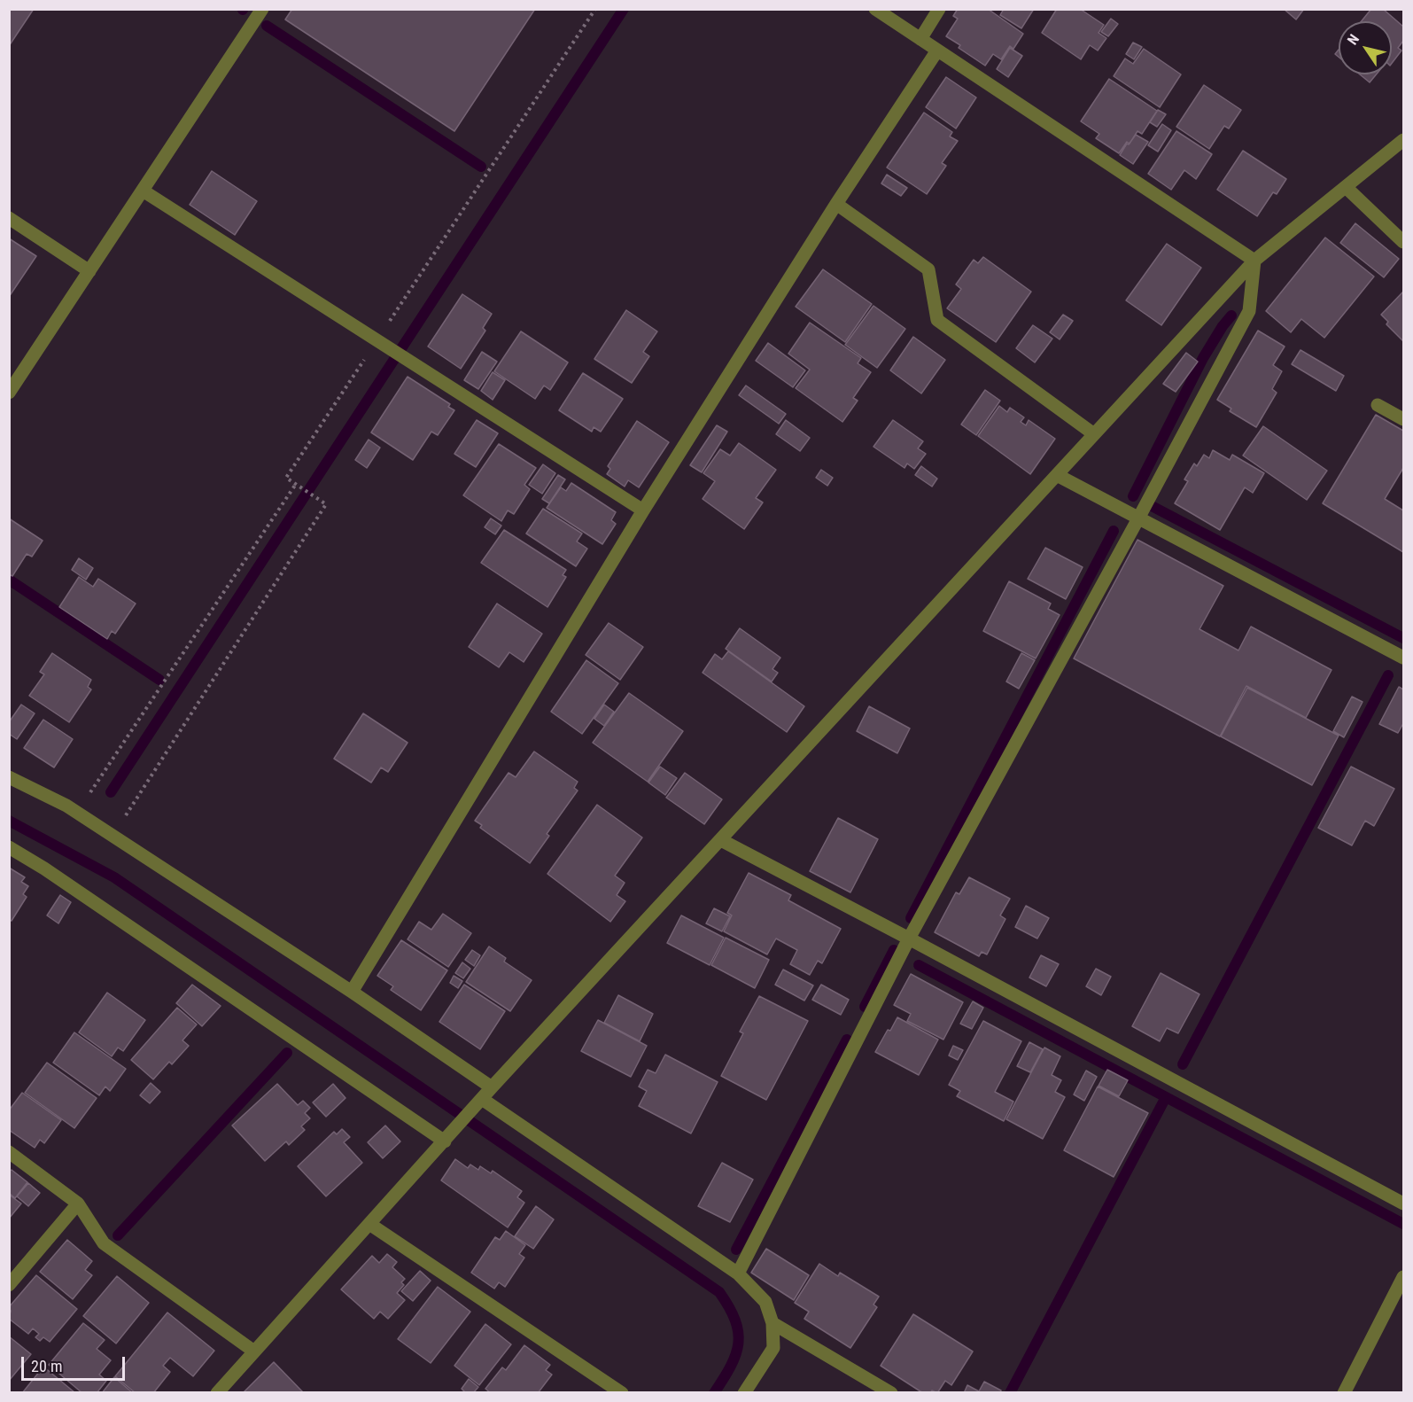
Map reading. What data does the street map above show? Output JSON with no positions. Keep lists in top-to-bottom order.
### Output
{
  "scale_bar": "20 m",
  "north": "top left"
}
